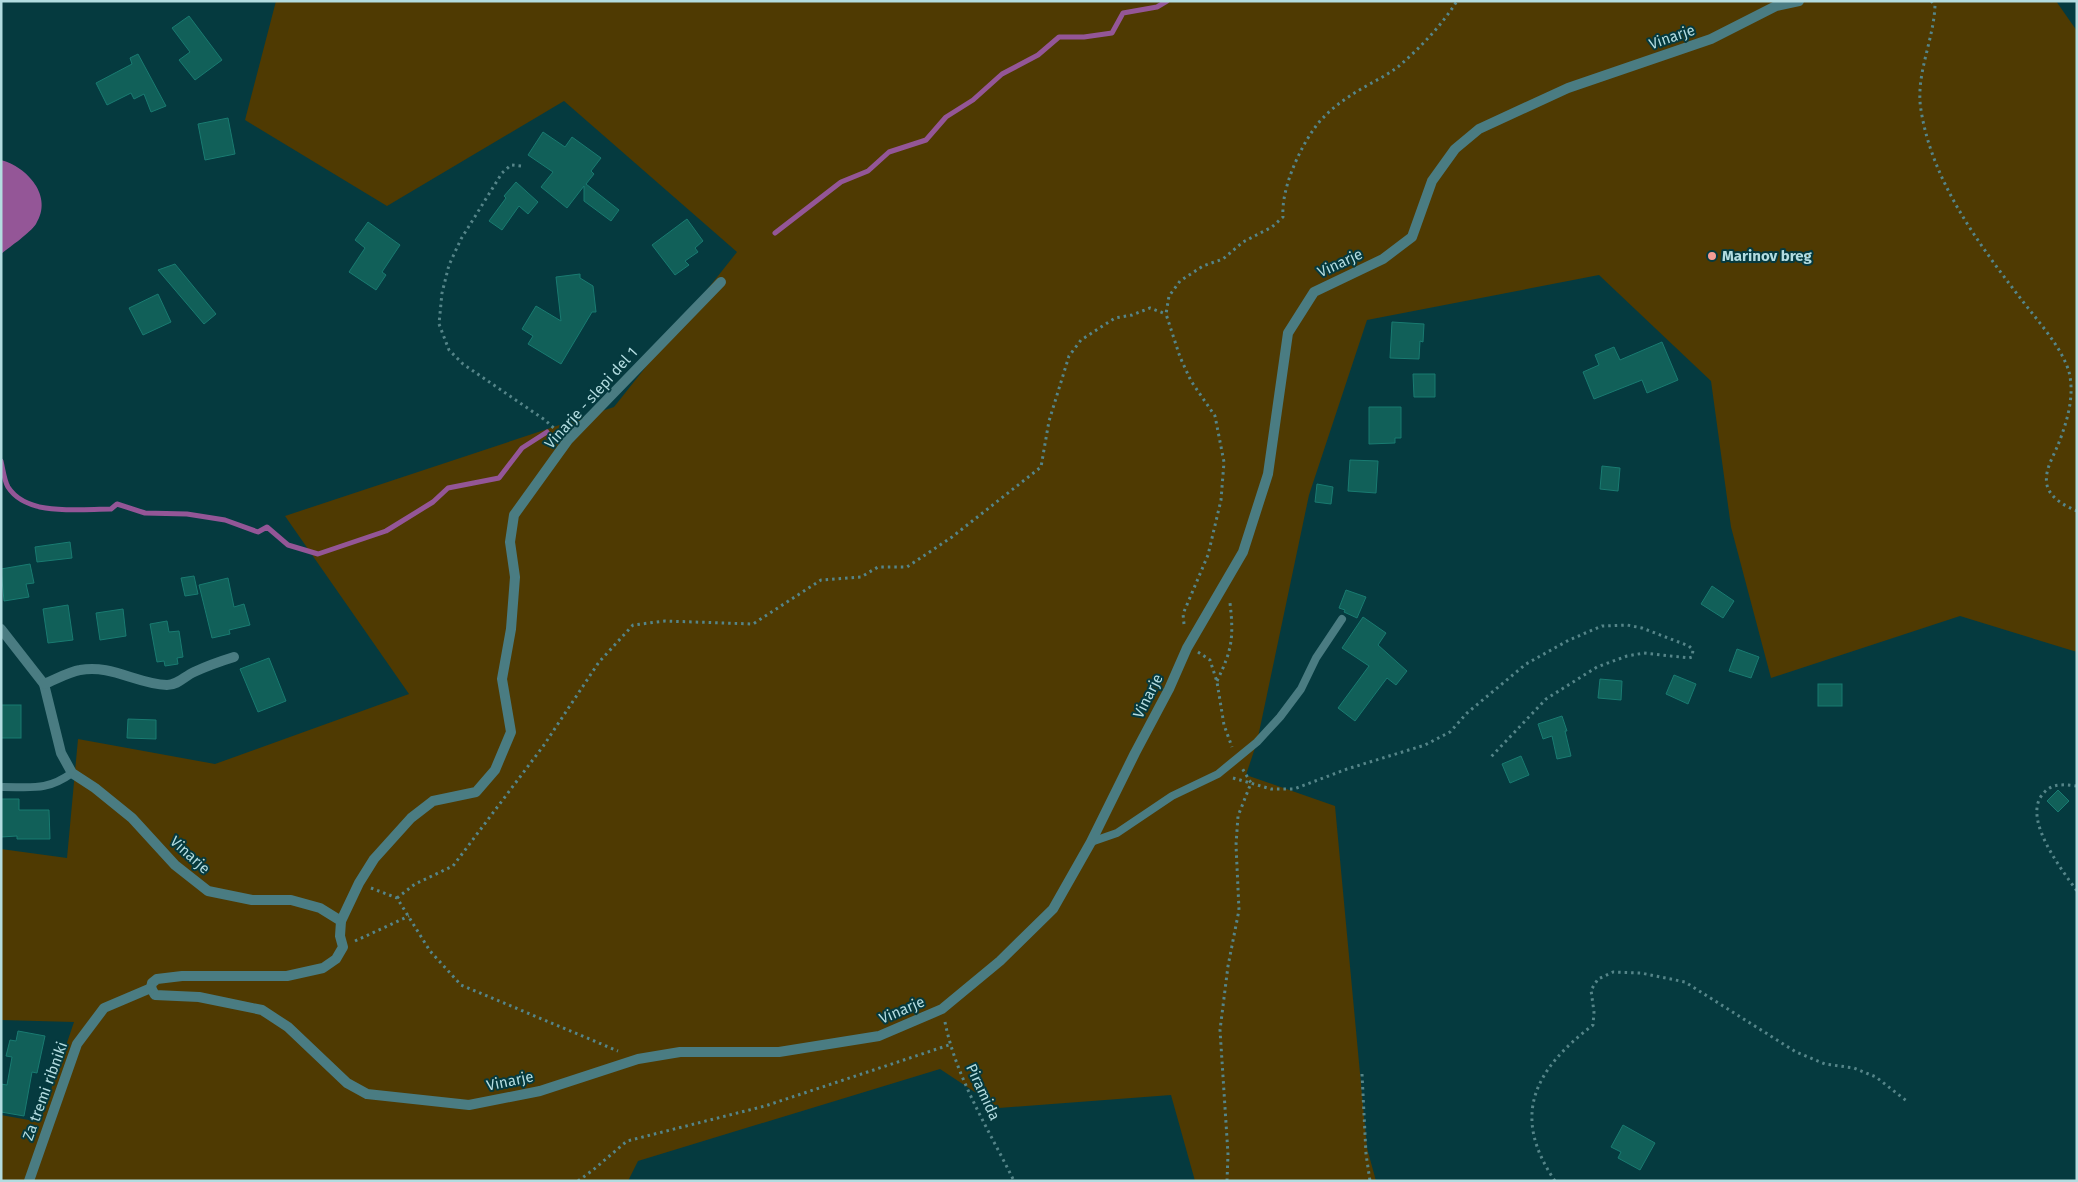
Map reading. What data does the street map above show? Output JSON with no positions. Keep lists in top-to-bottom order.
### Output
{
  "streets": {
    "street": ["Vinarje", "Vinarje - slepi del 1", "Za tremi ribniki"],
    "path": ["Piramida"]
  },
  "crossings": [
    ["Vinarje", "Vinarje - slepi del 1"],
    ["Vinarje", "Za tremi ribniki"],
    ["Vinarje", "Piramida"]
  ],
  "places": ["Marinov breg"]
}
